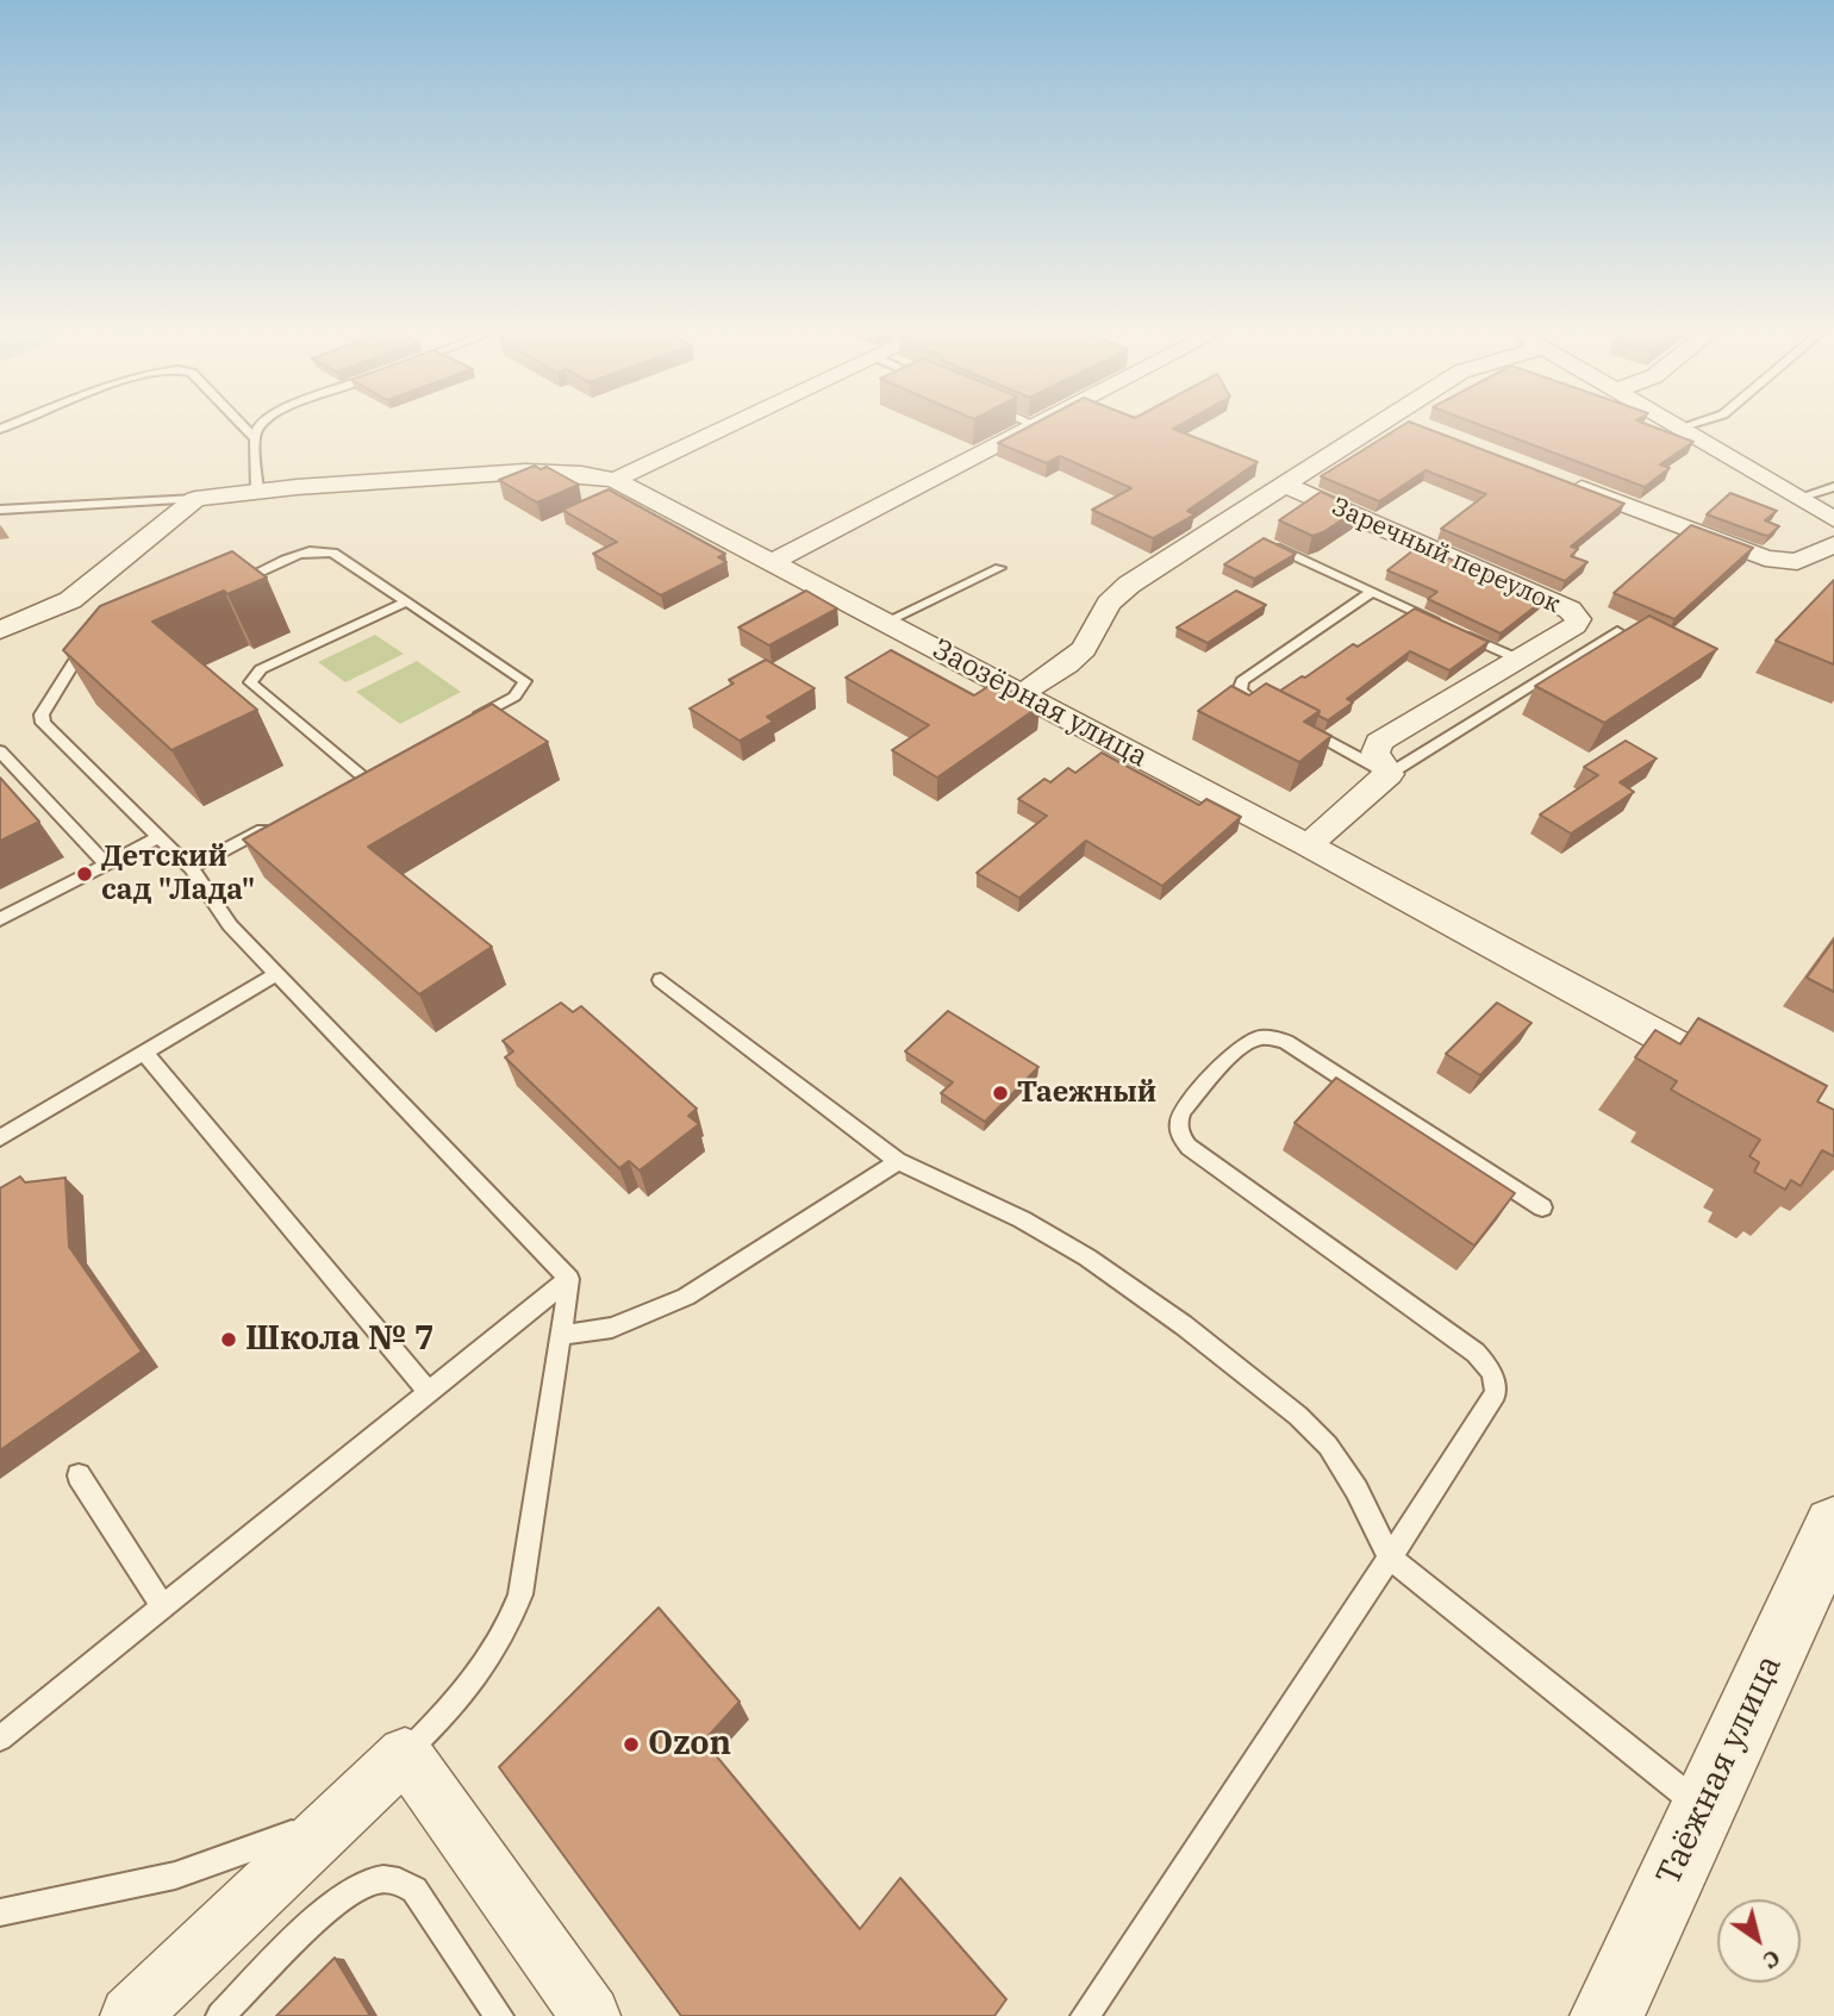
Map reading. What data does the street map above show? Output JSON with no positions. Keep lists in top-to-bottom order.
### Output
{
  "streets": {
    "street": ["Заречный переулок", "Заозёрная улица", "Таёжная улица"]
  },
  "places": [
    "Детский сад \"Лада\"",
    "Таежный",
    "Школа № 7",
    "Ozon"
  ],
  "north": "bottom right"
}
